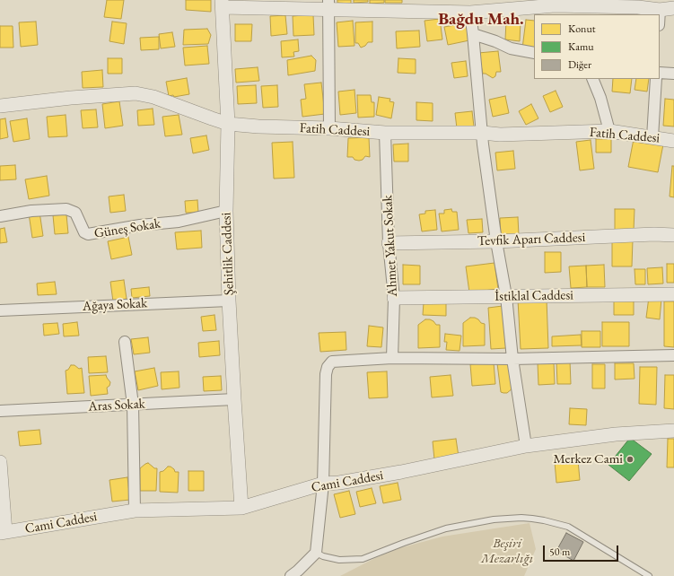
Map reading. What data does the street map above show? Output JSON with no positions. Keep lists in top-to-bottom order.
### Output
{
  "streets": {
    "street": [
      "Fatih Caddesi",
      "Güneş Sokak",
      "Tevfik Aparı Caddesi",
      "Ahmet Yakut Sokak",
      "Şehitlik Caddesi",
      "İstiklal Caddesi",
      "Ağaya Sokak",
      "Aras Sokak",
      "Cami Caddesi"
    ]
  },
  "crossings": [
    ["Fatih Caddesi", "Ahmet Yakut Sokak"],
    ["Fatih Caddesi", "Şehitlik Caddesi"],
    ["Güneş Sokak", "Şehitlik Caddesi"],
    ["Tevfik Aparı Caddesi", "Ahmet Yakut Sokak"],
    ["Ahmet Yakut Sokak", "İstiklal Caddesi"],
    ["Şehitlik Caddesi", "Ağaya Sokak"],
    ["Şehitlik Caddesi", "Aras Sokak"],
    ["Şehitlik Caddesi", "Cami Caddesi"]
  ],
  "districts": ["Bağdu Mah."],
  "parks": ["Beşiri Mezarlığı"],
  "places": ["Merkez Cami"],
  "legend": ["Konut", "Kamu", "Diğer"],
  "scale_bar": "50 m"
}
